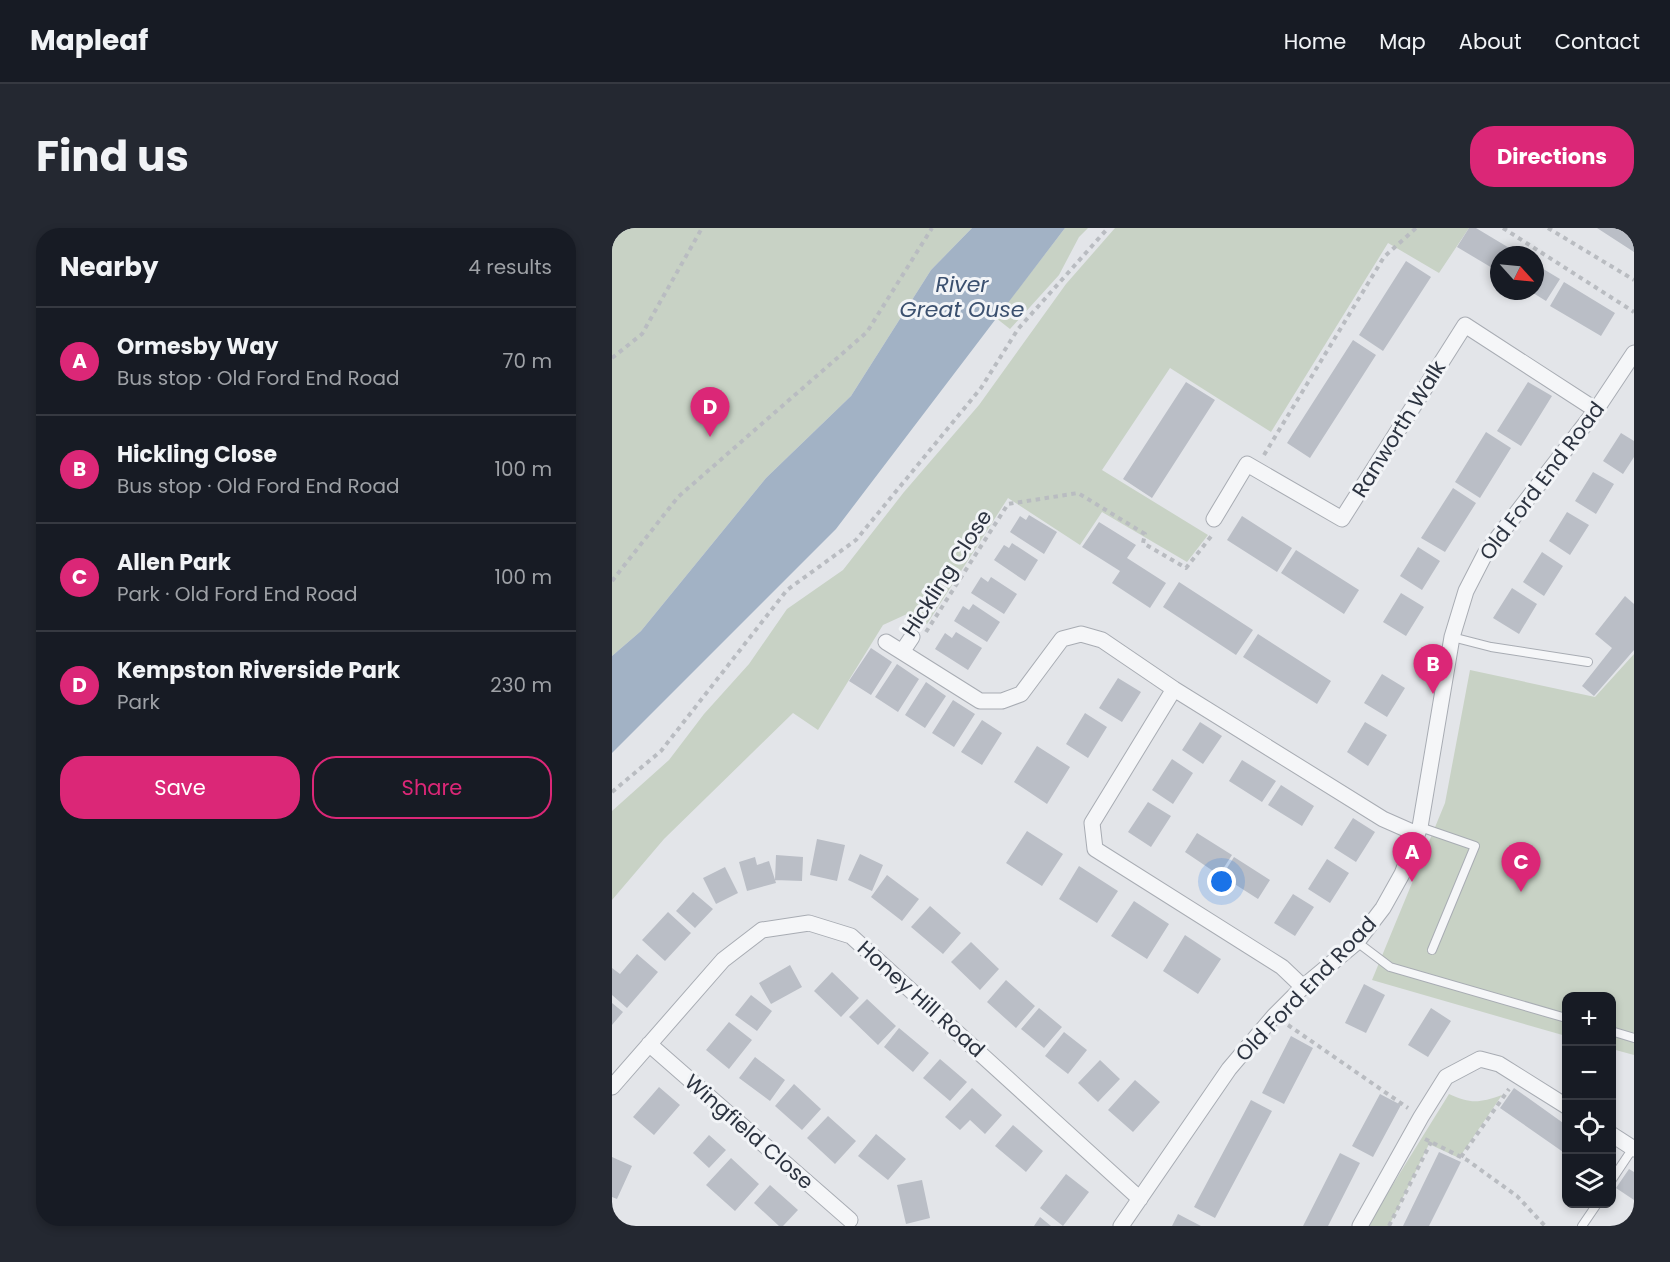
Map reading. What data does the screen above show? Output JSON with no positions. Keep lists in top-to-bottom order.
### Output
{
  "streets": {
    "street": [
      "Ranworth Walk",
      "Old Ford End Road",
      "Honey Hill Road",
      "Wingfield Close"
    ],
    "path": ["Hickling Close"]
  },
  "crossings": [
    ["Ranworth Walk", "Old Ford End Road"],
    ["Old Ford End Road", "Honey Hill Road"],
    ["Honey Hill Road", "Wingfield Close"]
  ],
  "water": ["River Great Ouse"],
  "north": "bottom right",
  "page": {
    "header": "Mapleaf",
    "nav": [
      "Home",
      "Map",
      "About",
      "Contact"
    ],
    "title": "Find us",
    "buttons": [
      "Directions",
      ["Save", "Share"]
    ],
    "heading": ["Nearby", "4 results"],
    "list": [
      {
        "mark": "A",
        "name": "Ormesby Way",
        "note": "Bus stop · Old Ford End Road",
        "value": "70 m"
      },
      {
        "mark": "B",
        "name": "Hickling Close",
        "note": "Bus stop · Old Ford End Road",
        "value": "100 m"
      },
      {
        "mark": "C",
        "name": "Allen Park",
        "note": "Park · Old Ford End Road",
        "value": "100 m"
      },
      {
        "mark": "D",
        "name": "Kempston Riverside Park",
        "note": "Park",
        "value": "230 m"
      }
    ],
    "pins": [
      "D",
      "B",
      "A",
      "C"
    ],
    "map_buttons": ["+", "−"]
  }
}
